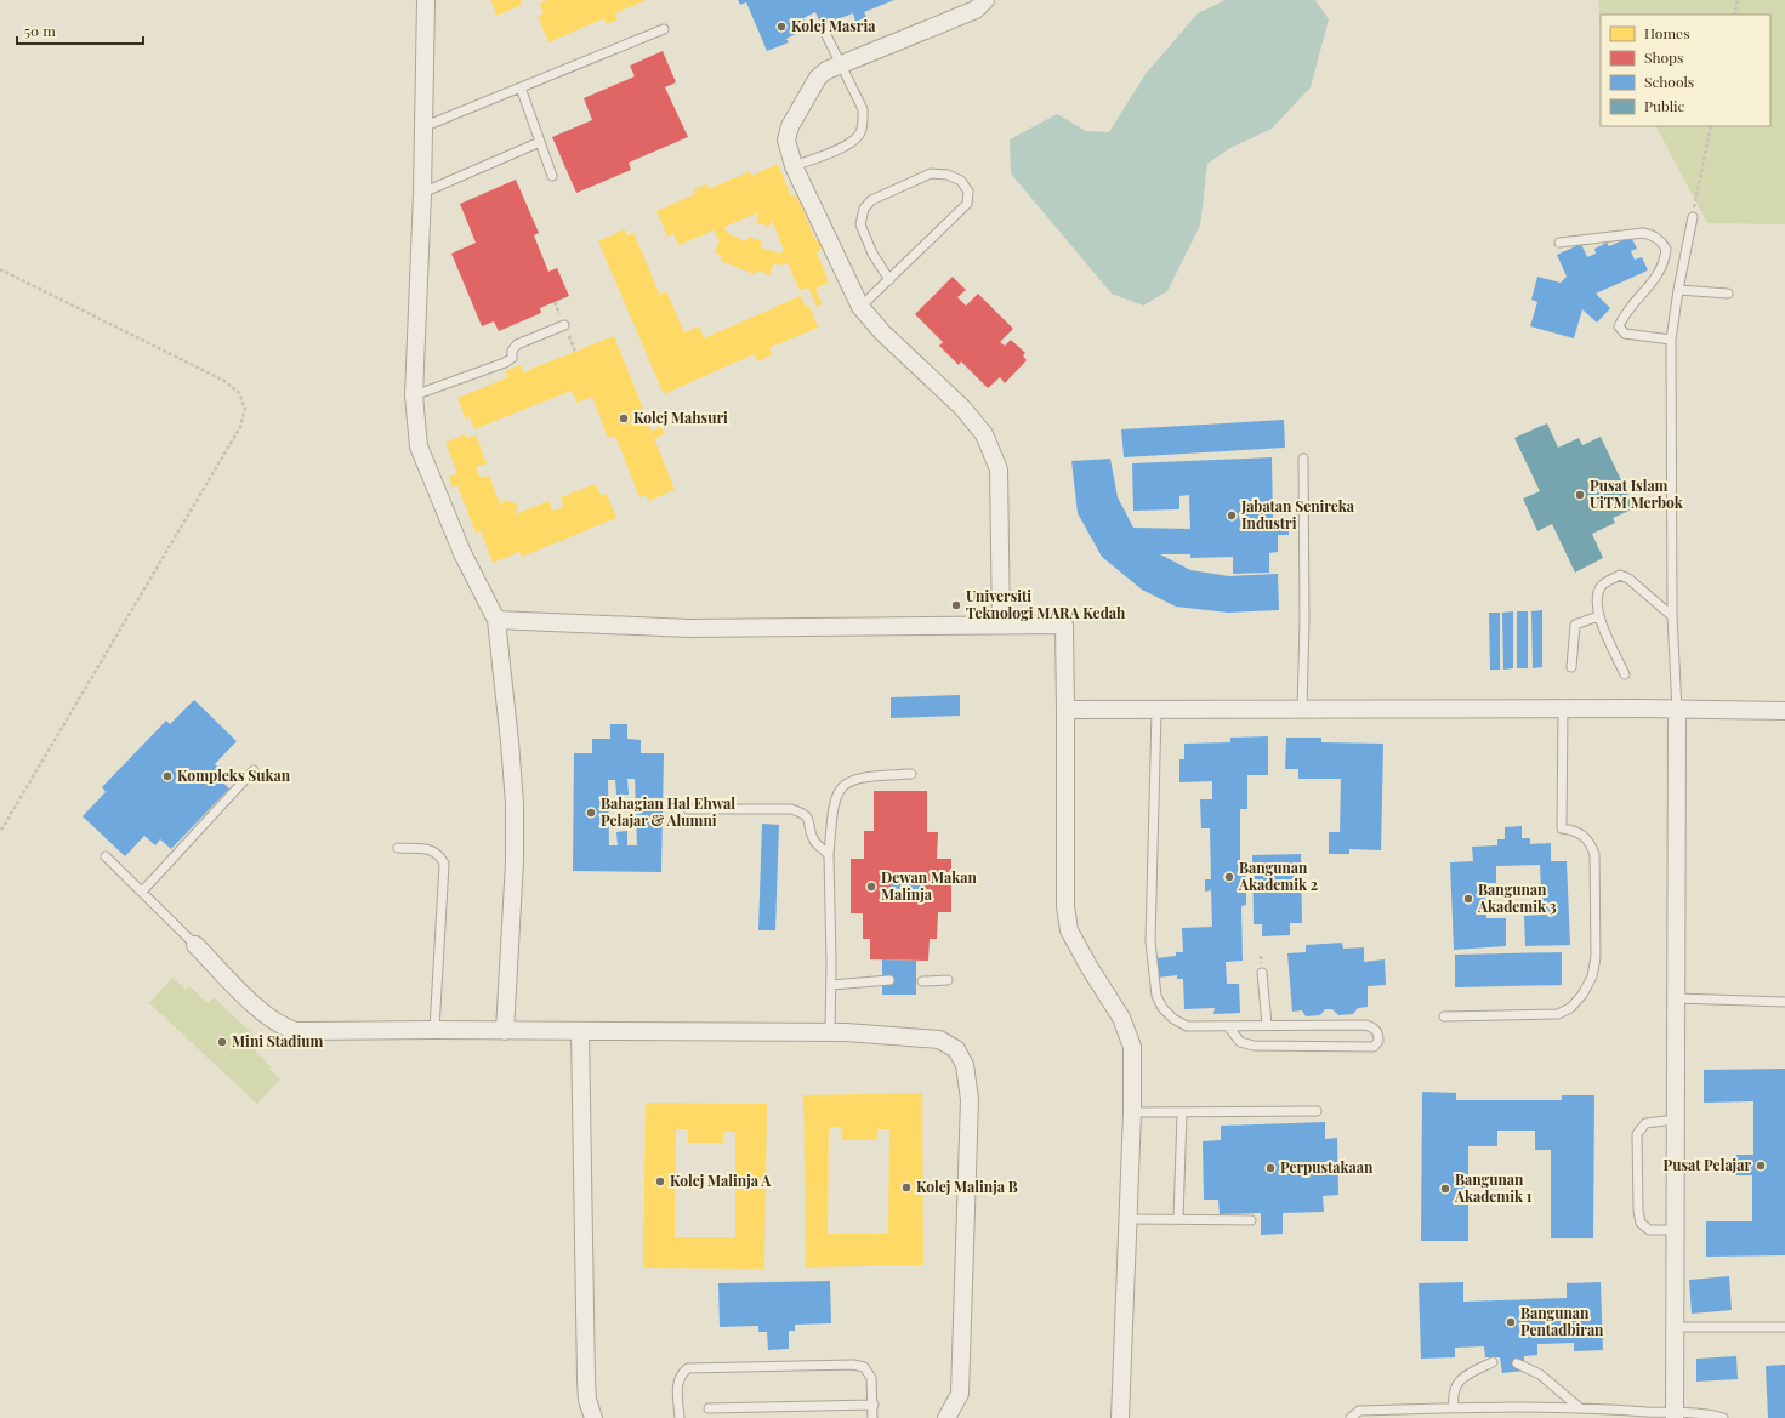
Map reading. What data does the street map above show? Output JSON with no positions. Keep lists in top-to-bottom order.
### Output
{
  "places": [
    "Kolej Masria",
    "Kolej Mahsuri",
    "Pusat Islam UiTM Merbok",
    "Jabatan Senireka Industri",
    "Universiti Teknologi MARA Kedah",
    "Kompleks Sukan",
    "Bahagian Hal Ehwal Pelajar & Alumni",
    "Bangunan Akademik 2",
    "Dewan Makan Malinja",
    "Bangunan Akademik 3",
    "Mini Stadium",
    "Pusat Pelajar",
    "Perpustakaan",
    "Kolej Malinja A",
    "Kolej Malinja B",
    "Bangunan Akademik 1",
    "Bangunan Pentadbiran"
  ],
  "legend": [
    "Homes",
    "Shops",
    "Schools",
    "Public"
  ],
  "scale_bar": "50 m"
}
